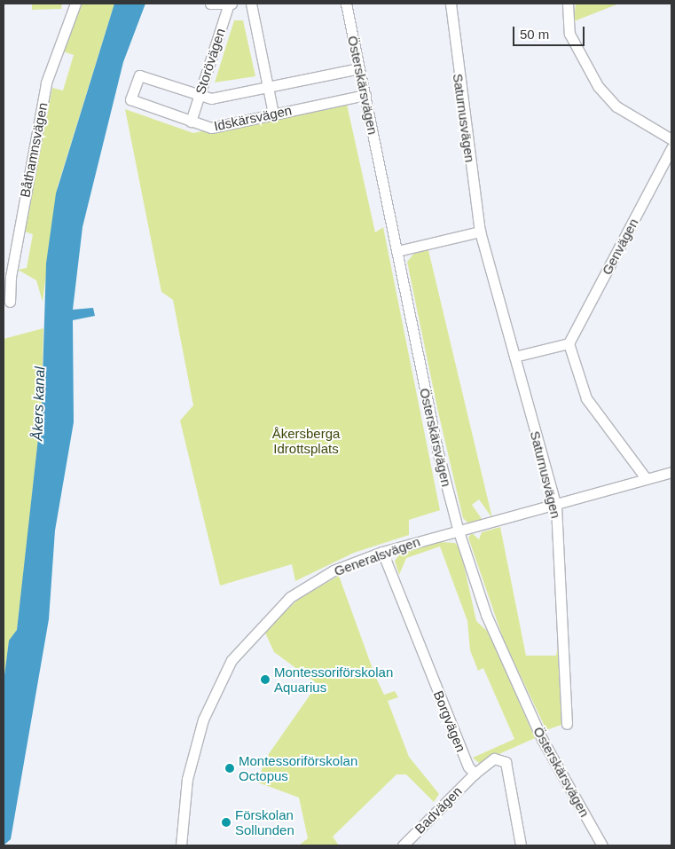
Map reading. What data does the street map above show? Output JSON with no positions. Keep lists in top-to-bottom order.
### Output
{
  "streets": {
    "street": [
      "Storövägen",
      "Österskärsvägen",
      "Idskärsvägen",
      "Saturnusvägen",
      "Båthamnsvägen",
      "Genvägen",
      "Generalsvägen",
      "Borgvägen",
      "Badvägen"
    ]
  },
  "crossings": [
    ["Storövägen", "Idskärsvägen"],
    ["Österskärsvägen", "Idskärsvägen"],
    ["Österskärsvägen", "Generalsvägen"],
    ["Saturnusvägen", "Generalsvägen"],
    ["Generalsvägen", "Borgvägen"],
    ["Borgvägen", "Badvägen"]
  ],
  "water": ["Åkers kanal"],
  "parks": ["Åkersberga Idrottsplats"],
  "places": ["Montessoriförskolan Aquarius", "Montessoriförskolan Octopus", "Förskolan Sollunden"],
  "scale_bar": "50 m"
}
